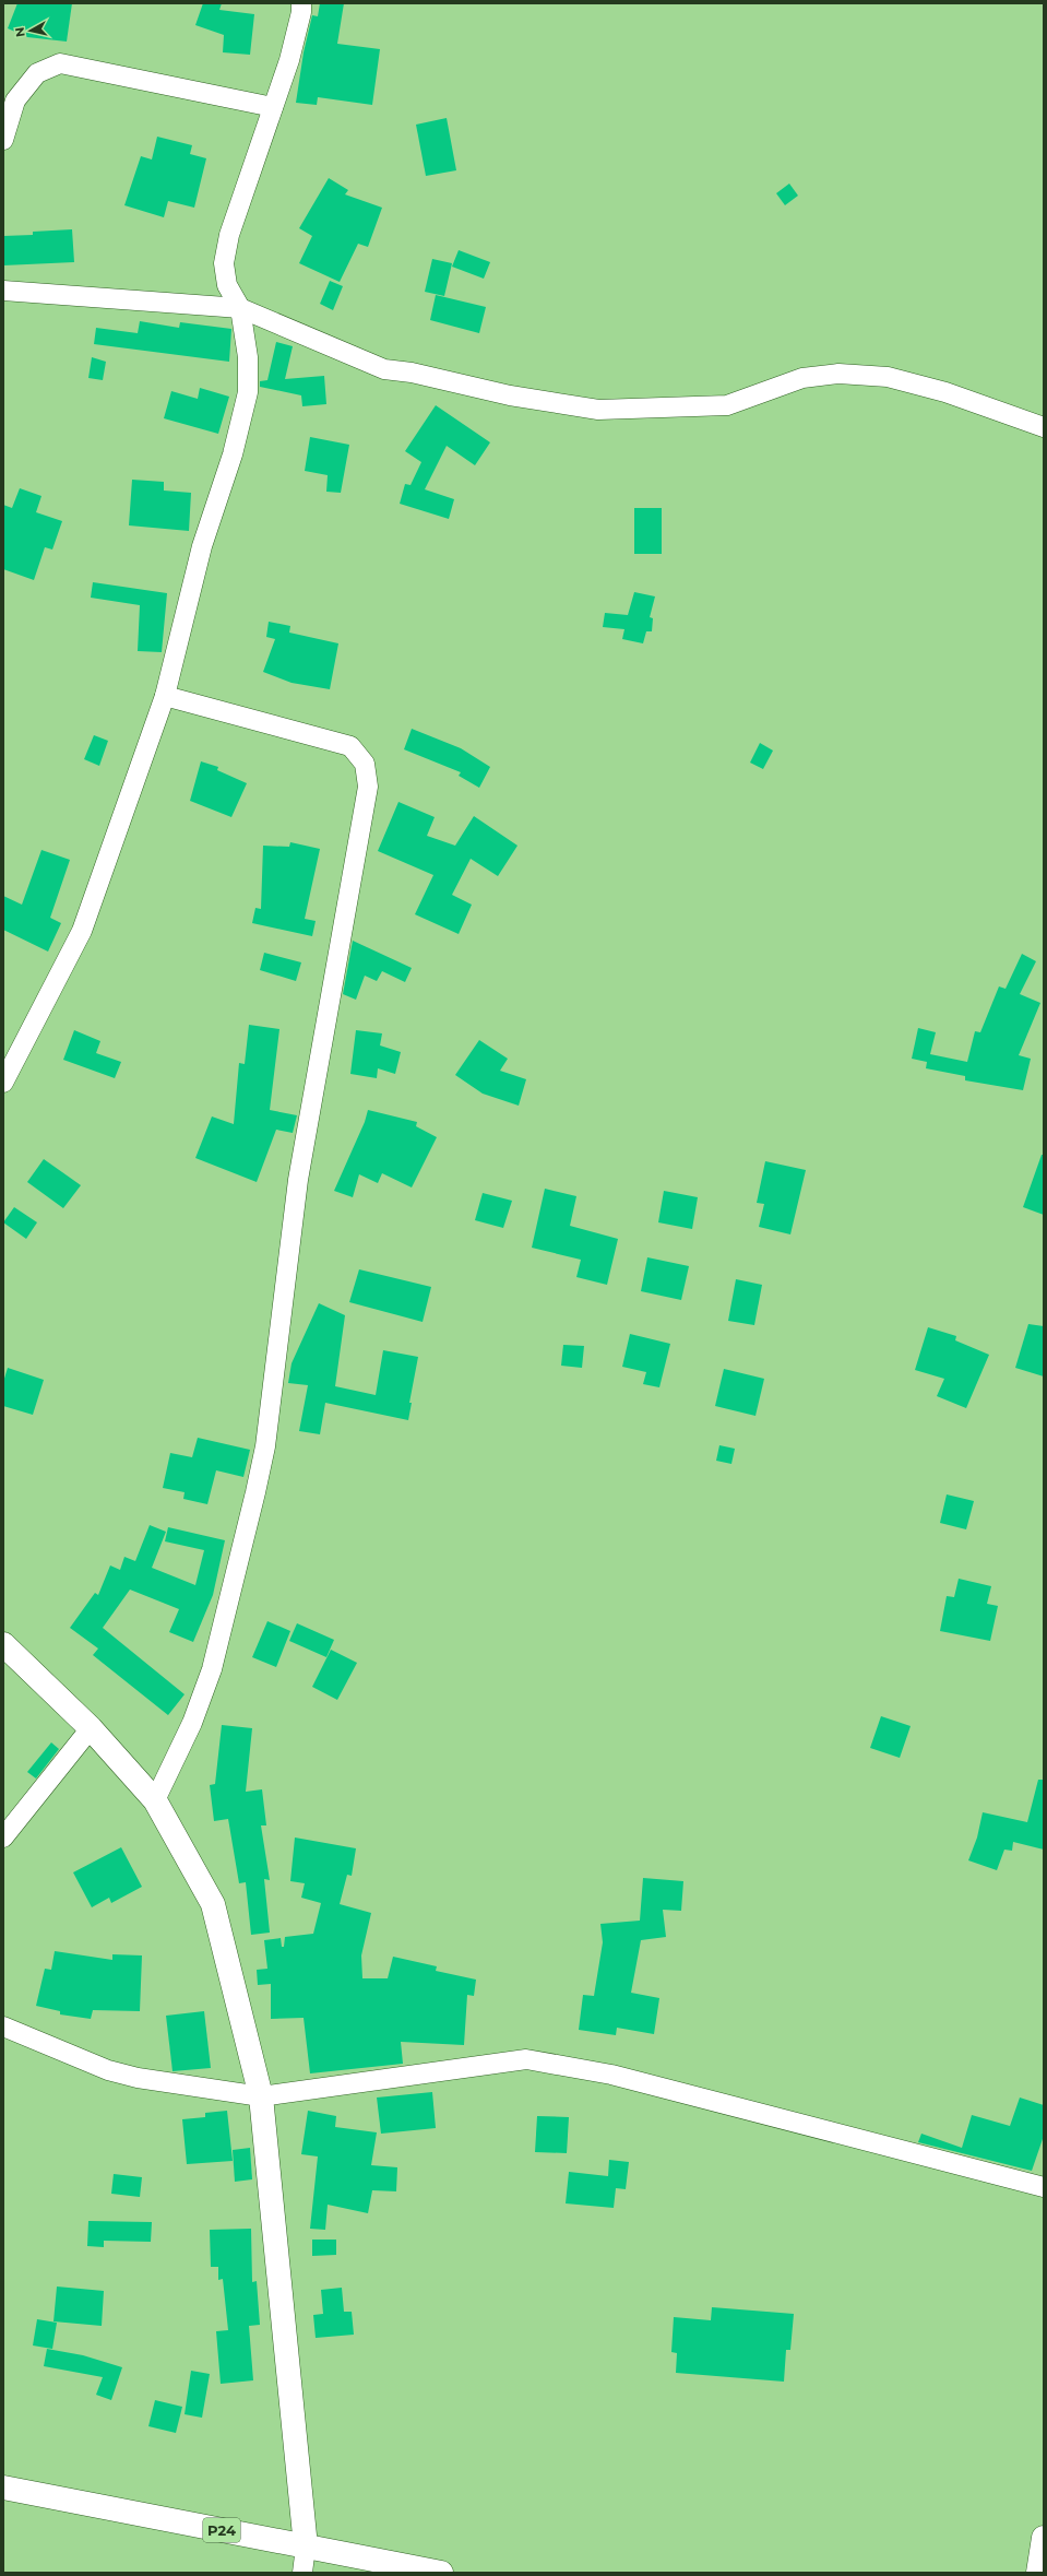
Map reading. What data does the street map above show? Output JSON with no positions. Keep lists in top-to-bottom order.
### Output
{
  "streets": {
    "street": ["P24"]
  },
  "north": "left"
}
